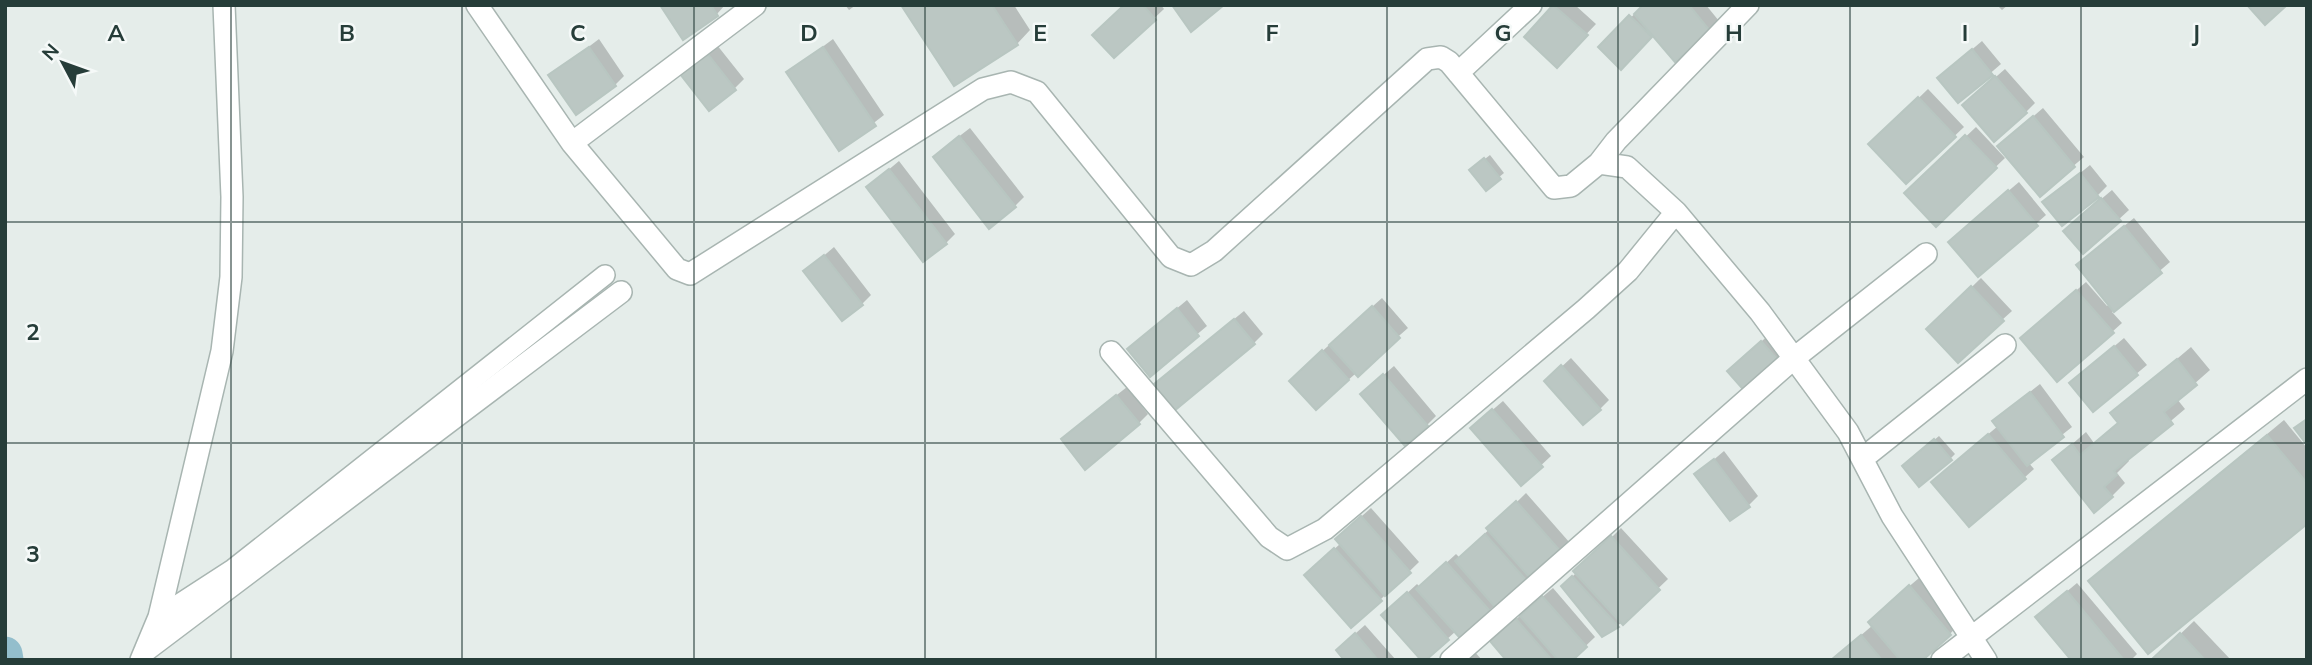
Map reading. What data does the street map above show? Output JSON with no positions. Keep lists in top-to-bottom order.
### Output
{
  "north": "top left",
  "grid": {
    "columns": [
      "A",
      "B",
      "C",
      "D",
      "E",
      "F",
      "G",
      "H",
      "I",
      "J"
    ],
    "rows": ["2", "3"]
  }
}
